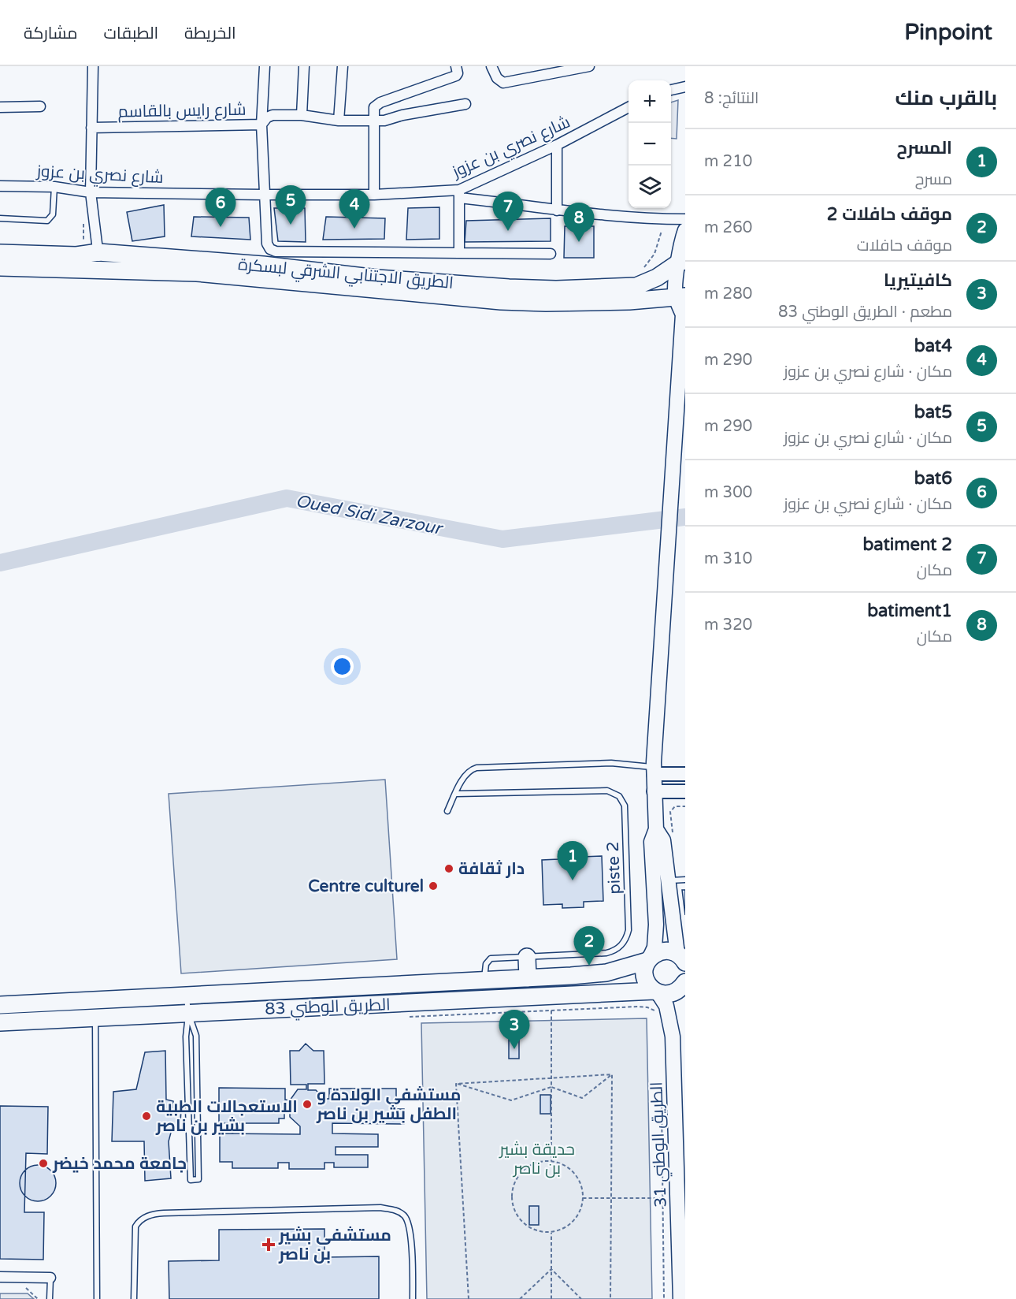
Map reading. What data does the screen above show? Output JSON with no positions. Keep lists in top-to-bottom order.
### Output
{
  "streets": {
    "highway": ["الطريق الاجتنابي الشرقي لبسكرة", "الطريق الوطني 83"],
    "main road": ["الطريق الوطني 31"],
    "street": ["شارع رايس بالقاسم", "شارع نصري بن عزوز"],
    "lane": ["piste 2"]
  },
  "crossings": [
    ["piste 2", "الطريق الوطني 83"],
    ["الطريق الوطني 83", "الطريق الوطني 31"]
  ],
  "water": ["Oued Sidi Zarzour"],
  "parks": ["حديقة بشير بن ناصر"],
  "places": {
    "other": [
      "دار ثقافة",
      "Centre culturel",
      "مستشفى الولادة و الطفل بشير بن ناصر",
      "الاستعجالات الطبية بشير بن ناصر",
      "جامعة محمد خيضر"
    ],
    "health": ["مستشفى بشير بن ناصر"]
  },
  "page": {
    "header": "Pinpoint",
    "nav": ["الخريطة", "الطبقات", "مشاركة"],
    "heading": ["بالقرب منك", "النتائج: 8"],
    "map_buttons": ["+", "−"],
    "list": [
      {
        "mark": "1",
        "name": "المسرح",
        "note": "مسرح",
        "value": "210 m"
      },
      {
        "mark": "2",
        "name": "موقف حافلات 2",
        "note": "موقف حافلات",
        "value": "260 m"
      },
      {
        "mark": "3",
        "name": "كافيتيريا",
        "note": "مطعم · الطريق الوطني 83",
        "value": "280 m"
      },
      {
        "mark": "4",
        "name": "bat4",
        "note": "مكان · شارع نصري بن عزوز",
        "value": "290 m"
      },
      {
        "mark": "5",
        "name": "bat5",
        "note": "مكان · شارع نصري بن عزوز",
        "value": "290 m"
      },
      {
        "mark": "6",
        "name": "bat6",
        "note": "مكان · شارع نصري بن عزوز",
        "value": "300 m"
      },
      {
        "mark": "7",
        "name": "batiment 2",
        "note": "مكان",
        "value": "310 m"
      },
      {
        "mark": "8",
        "name": "batiment1",
        "note": "مكان",
        "value": "320 m"
      }
    ],
    "pins": [
      "5",
      "6",
      "4",
      "7",
      "8",
      "1",
      "2",
      "3"
    ]
  }
}
